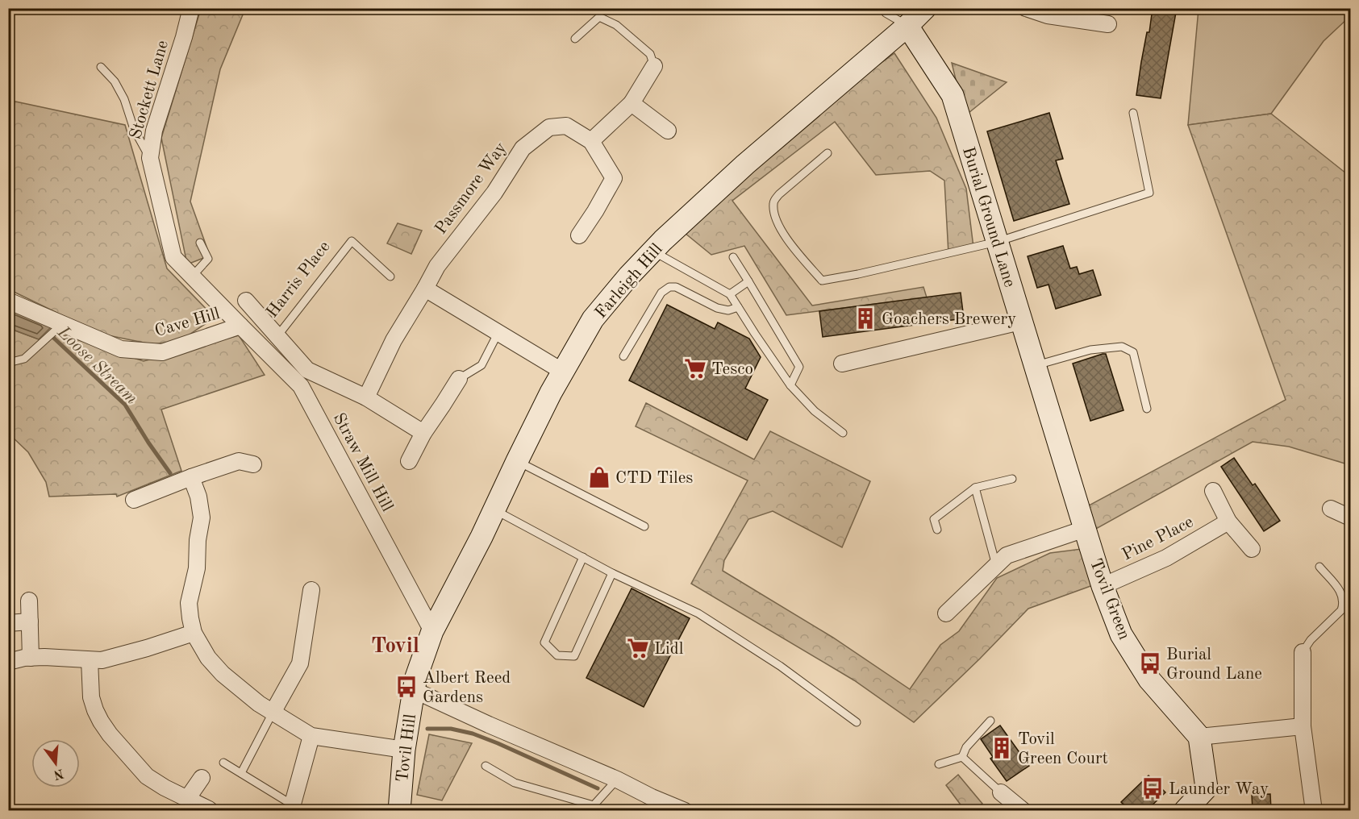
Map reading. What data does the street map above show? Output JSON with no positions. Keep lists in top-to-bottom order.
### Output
{
  "streets": {
    "main road": [
      "Burial Ground Lane",
      "Farleigh Hill",
      "Tovil Green",
      "Tovil Hill"
    ],
    "street": [
      "Stockett Lane",
      "Passmore Way",
      "Harris Place",
      "Cave Hill",
      "Straw Mill Hill",
      "Pine Place"
    ]
  },
  "crossings": [
    ["Stockett Lane", "Cave Hill"],
    ["Stockett Lane", "Straw Mill Hill"],
    ["Passmore Way", "Harris Place"],
    ["Burial Ground Lane", "Farleigh Hill"],
    ["Burial Ground Lane", "Tovil Green"],
    ["Farleigh Hill", "Straw Mill Hill"],
    ["Farleigh Hill", "Tovil Hill"],
    ["Cave Hill", "Straw Mill Hill"],
    ["Straw Mill Hill", "Tovil Hill"],
    ["Pine Place", "Tovil Green"]
  ],
  "districts": ["Tovil"],
  "water": ["Loose Stream"],
  "places": {
    "building": ["Goachers Brewery", "Tovil Green Court"],
    "supermarket": ["Tesco", "Lidl"],
    "shop": ["CTD Tiles"],
    "bus stop": ["Burial Ground Lane", "Albert Reed Gardens", "Launder Way"]
  },
  "north": "bottom"
}
